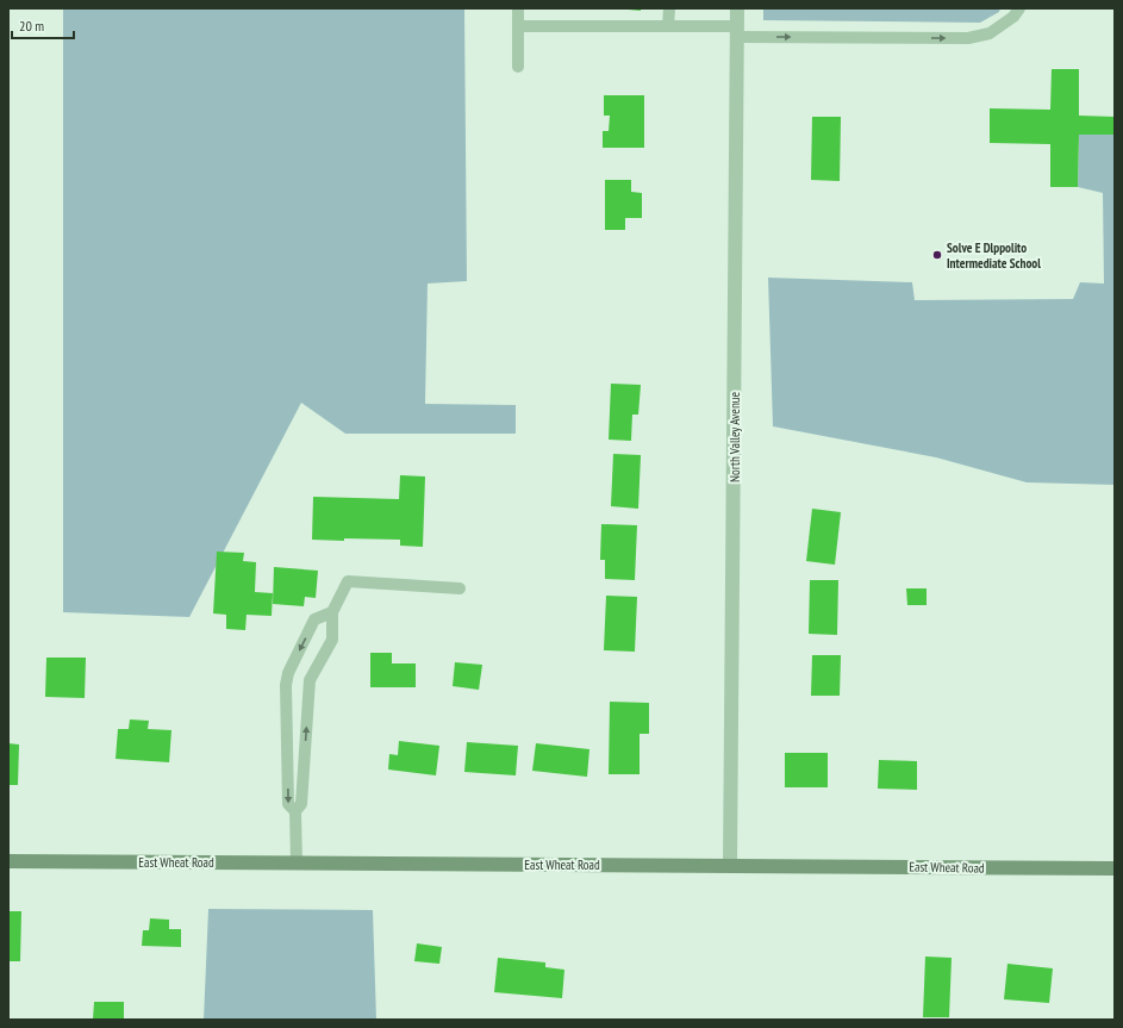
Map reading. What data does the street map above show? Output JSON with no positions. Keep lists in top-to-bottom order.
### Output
{
  "streets": {
    "street": ["North Valley Avenue", "East Wheat Road"]
  },
  "crossings": [
    ["North Valley Avenue", "East Wheat Road"]
  ],
  "places": ["Solve E Dlppolito Intermediate School"],
  "scale_bar": "20 m"
}
